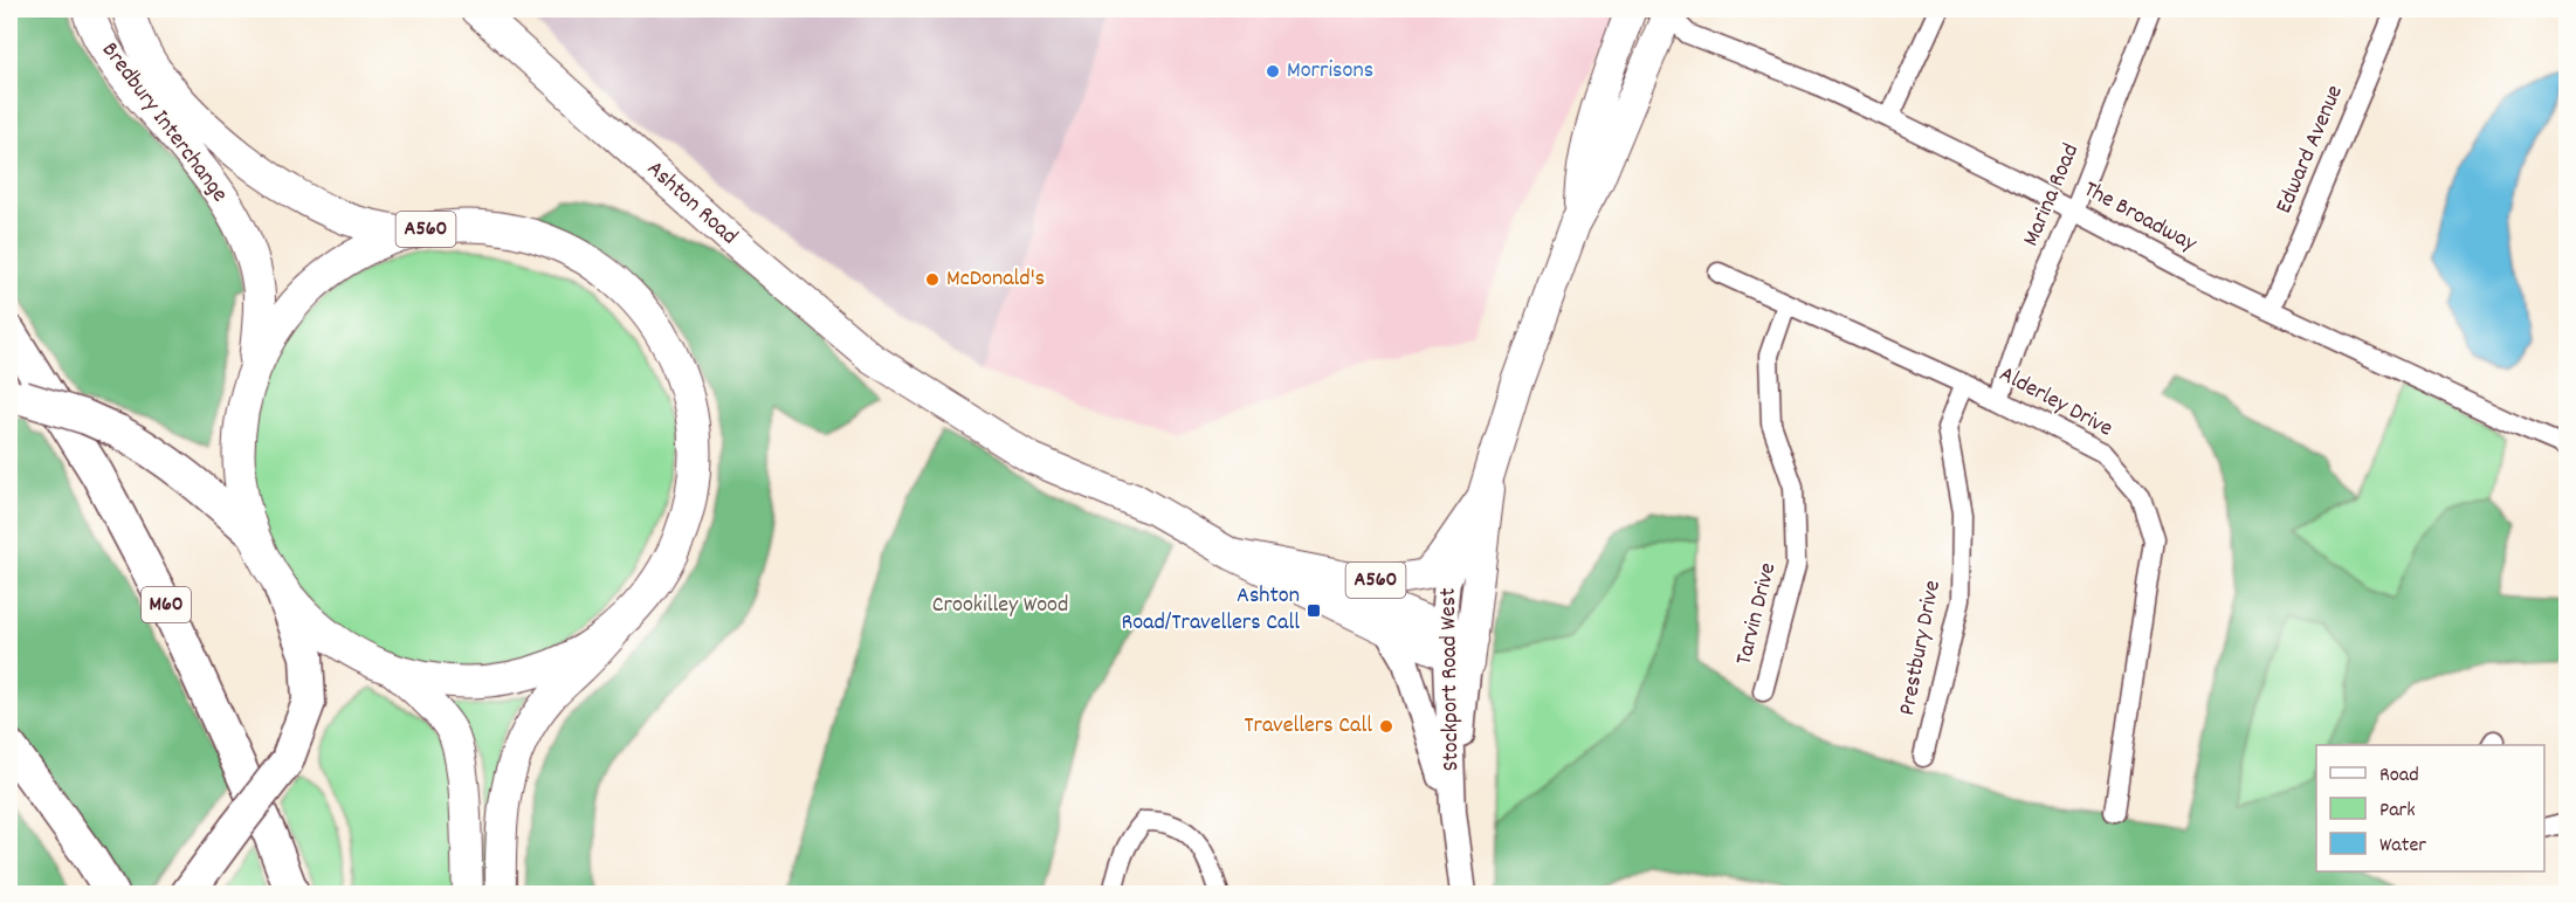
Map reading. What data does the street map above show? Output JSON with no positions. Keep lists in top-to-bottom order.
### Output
{
  "streets": {
    "highway": ["Bredbury Interchange", "A560", "M60"],
    "main road": ["Ashton Road", "Stockport Road West"],
    "street": [
      "Edward Avenue",
      "Marina Road",
      "The Broadway",
      "Alderley Drive",
      "Tarvin Drive",
      "Prestbury Drive"
    ]
  },
  "crossings": [
    ["Bredbury Interchange", "A560"],
    ["Edward Avenue", "The Broadway"],
    ["Marina Road", "The Broadway"],
    ["Marina Road", "Alderley Drive"],
    ["Ashton Road", "Stockport Road West"],
    ["The Broadway", "Stockport Road West"],
    ["Alderley Drive", "Tarvin Drive"],
    ["Alderley Drive", "Prestbury Drive"]
  ],
  "parks": ["Crookilley Wood"],
  "places": {
    "other": ["Morrisons", "McDonald's", "Travellers Call"],
    "transit": ["Ashton Road/Travellers Call"]
  },
  "legend": ["Road", "Park", "Water"]
}
